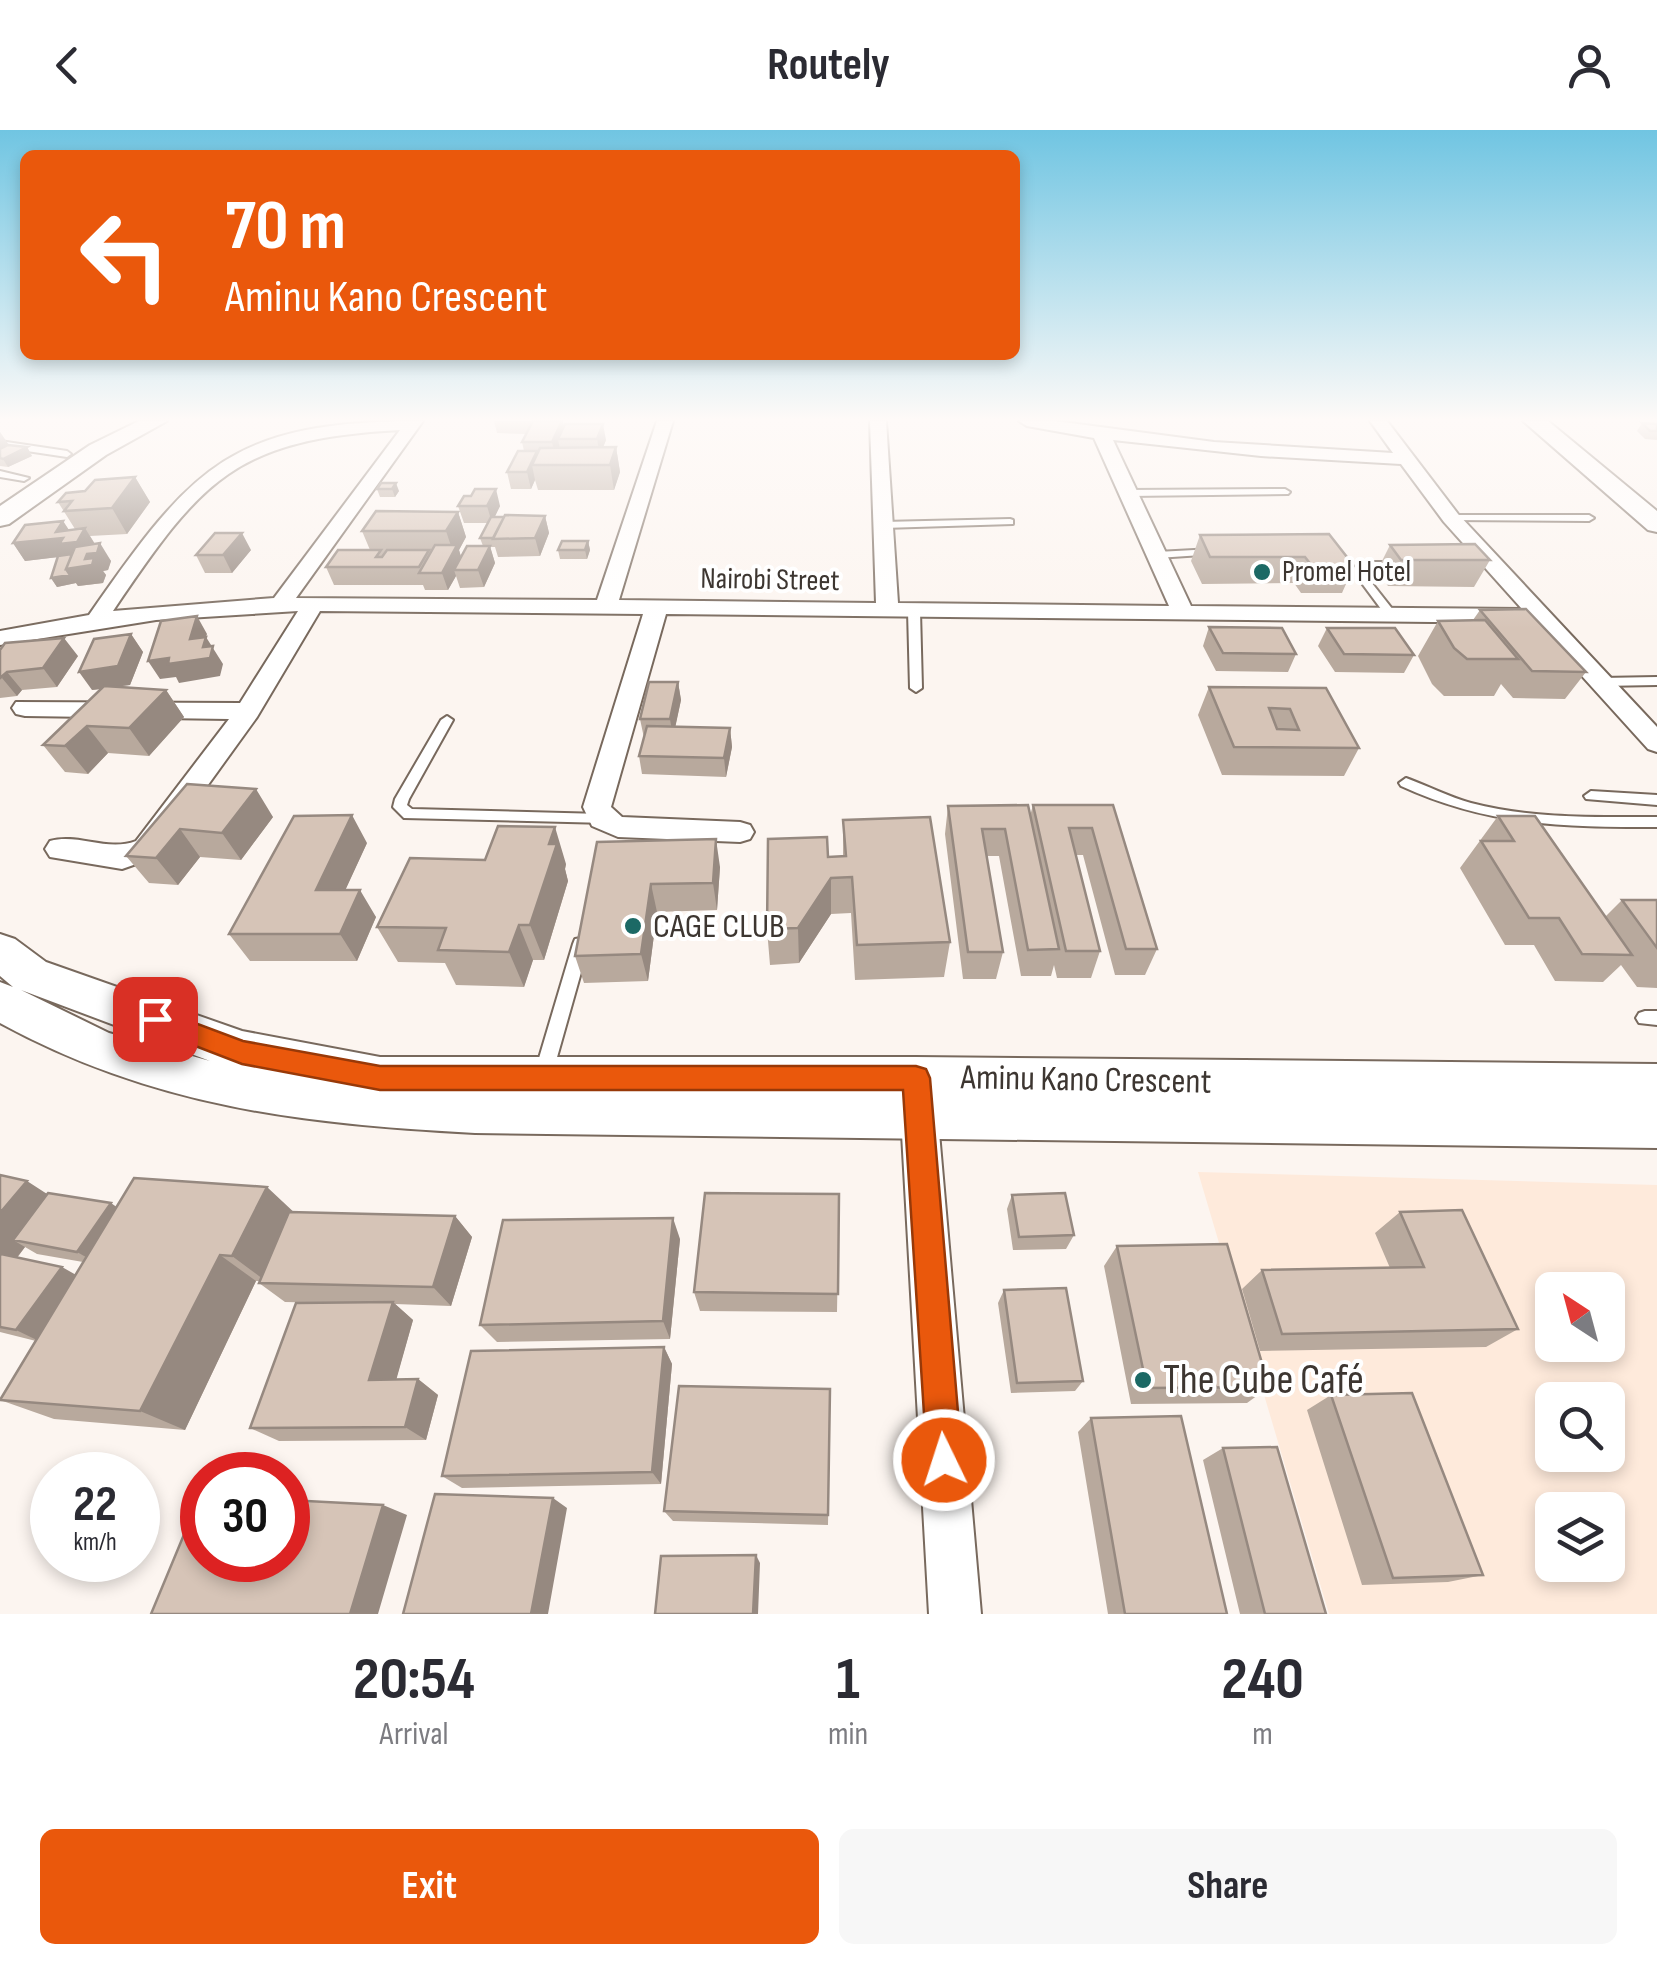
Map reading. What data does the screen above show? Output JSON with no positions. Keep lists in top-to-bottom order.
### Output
{
  "streets": {
    "street": ["Nairobi Street", "Aminu Kano Crescent"]
  },
  "places": ["Promel Hotel", "CAGE CLUB", "The Cube Café"],
  "north": "top left",
  "page": {
    "header": "Routely",
    "turn": ["70 m", "Aminu Kano Crescent"],
    "speed": "22 km/h",
    "limit": "30",
    "eta": [
      "20:54",
      "Arrival",
      "1",
      "min",
      "240",
      "m"
    ],
    "buttons": ["Exit", "Share"]
  }
}
